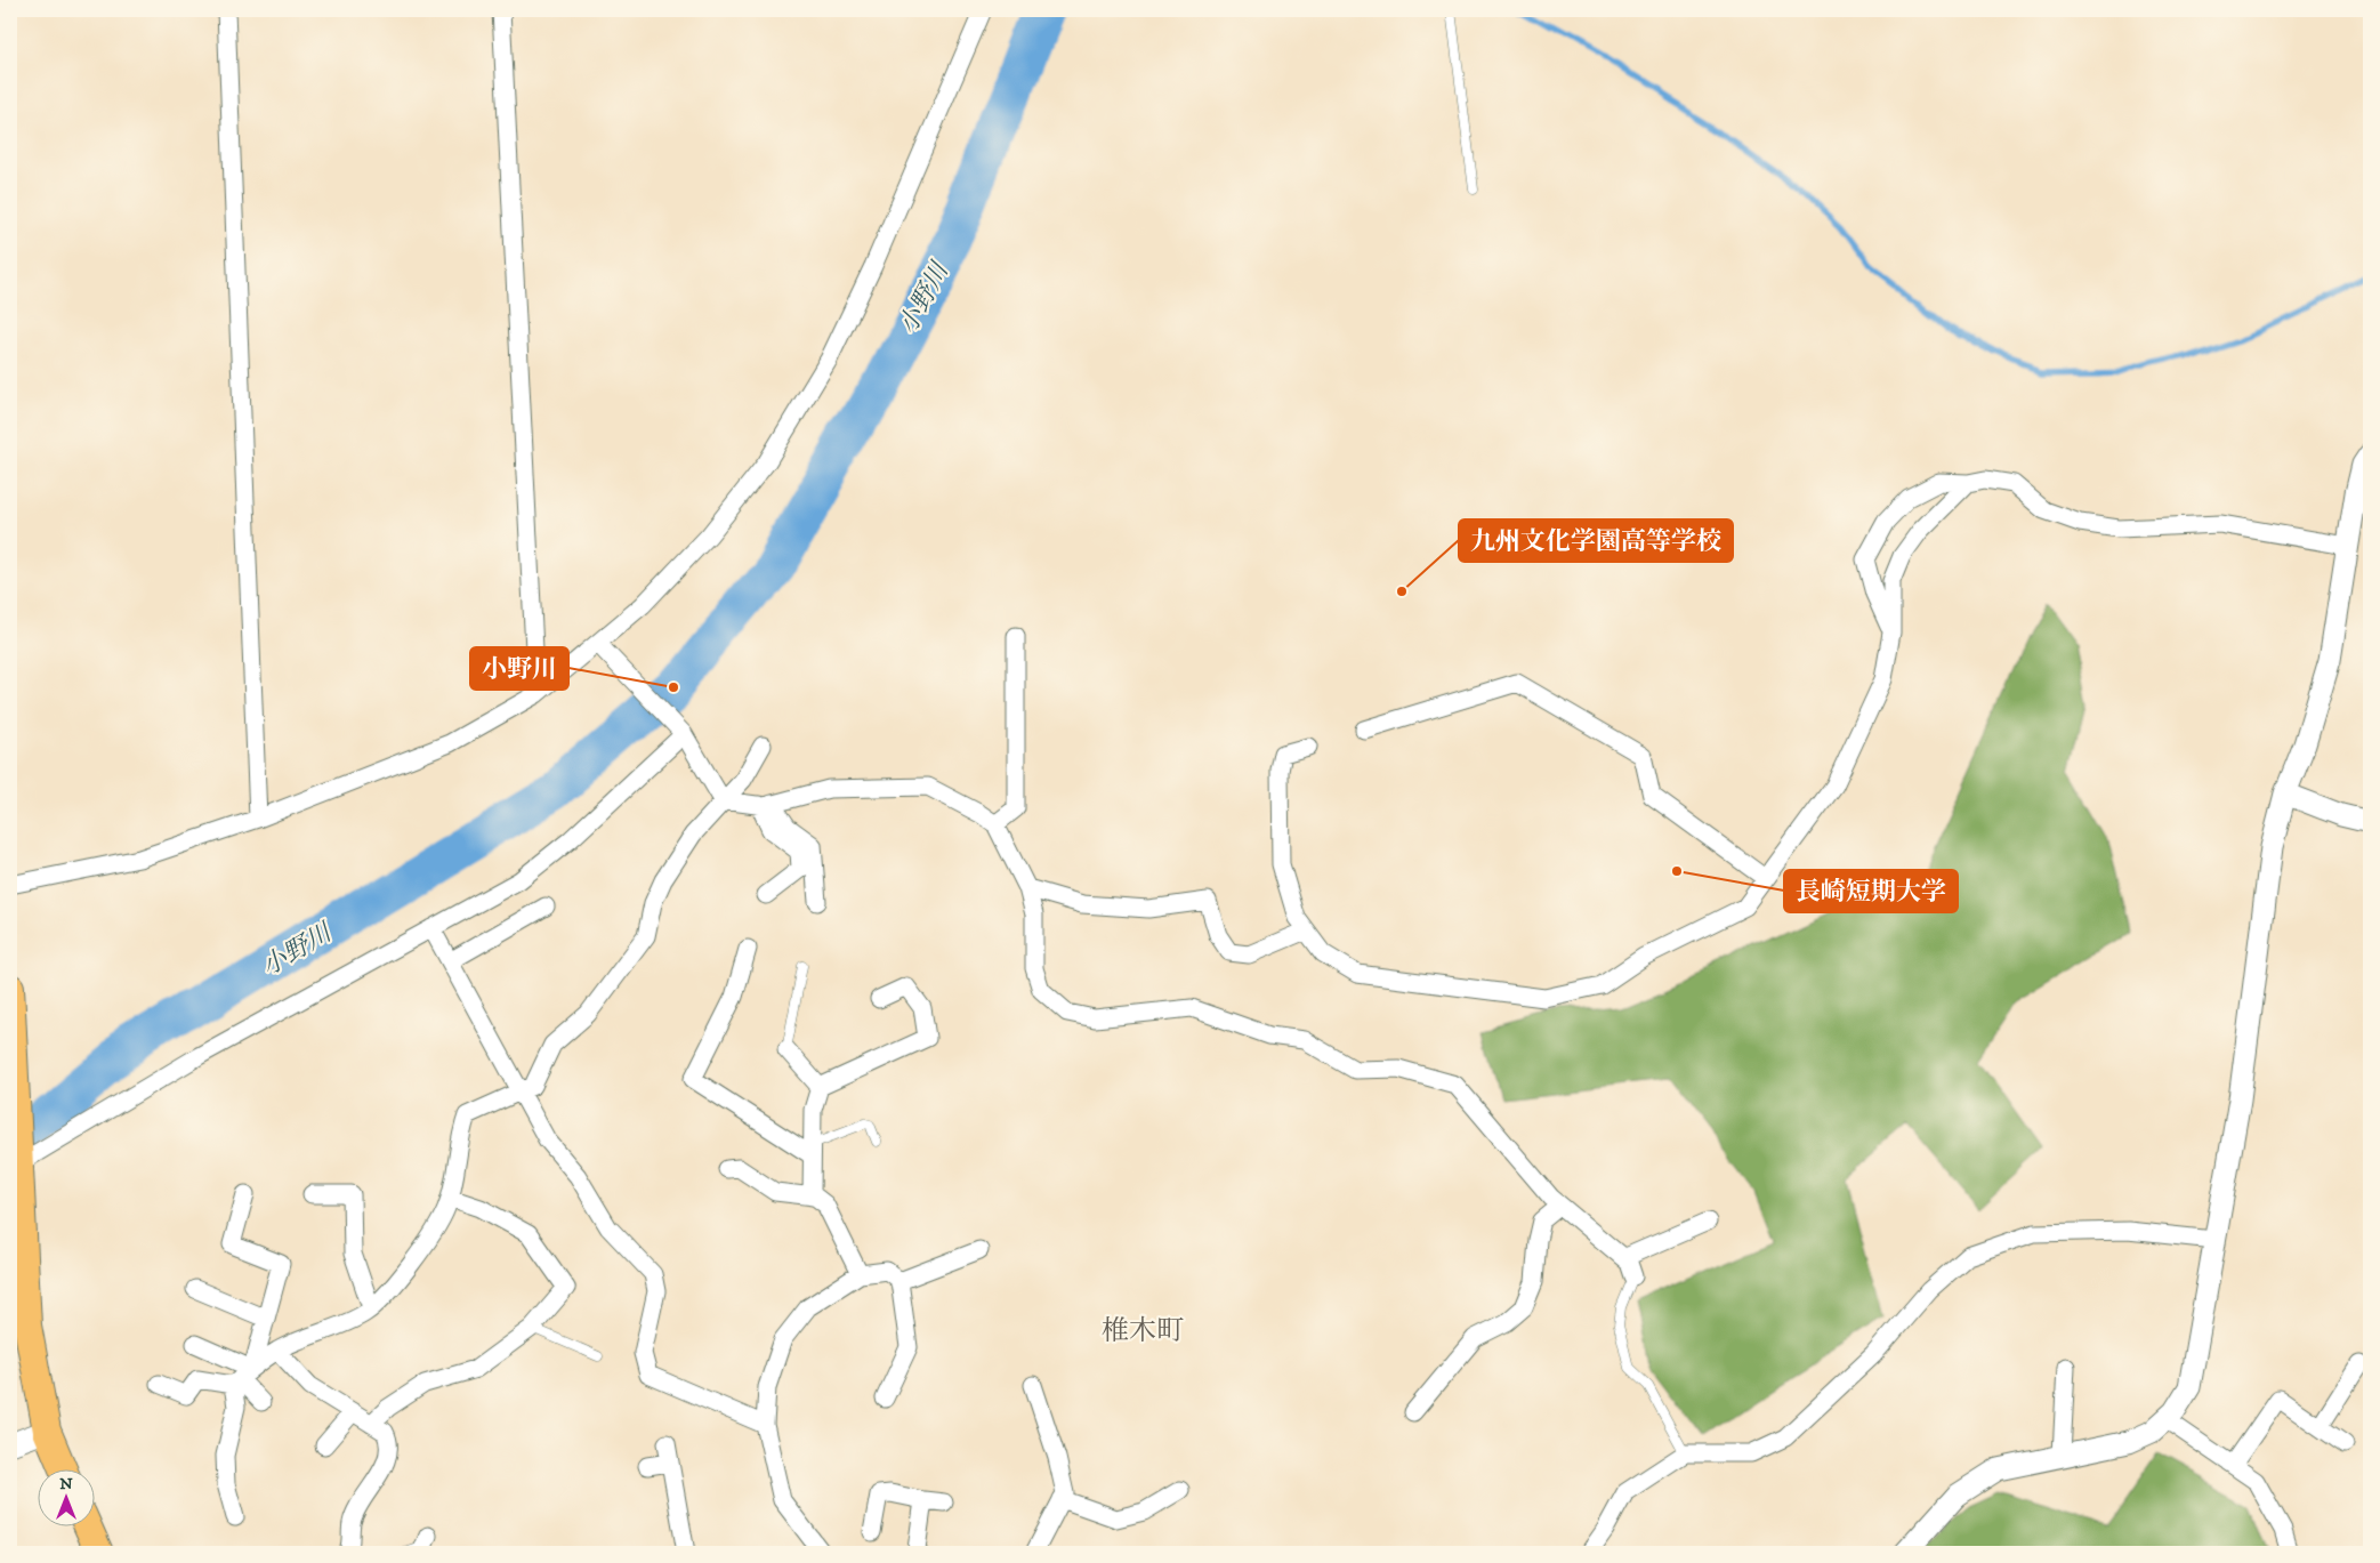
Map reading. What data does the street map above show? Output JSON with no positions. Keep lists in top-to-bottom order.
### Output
{
  "districts": ["椎木町"],
  "water": ["小野川"],
  "places": ["九州文化学園高等学校", "小野川", "長崎短期大学"],
  "north": "top"
}
